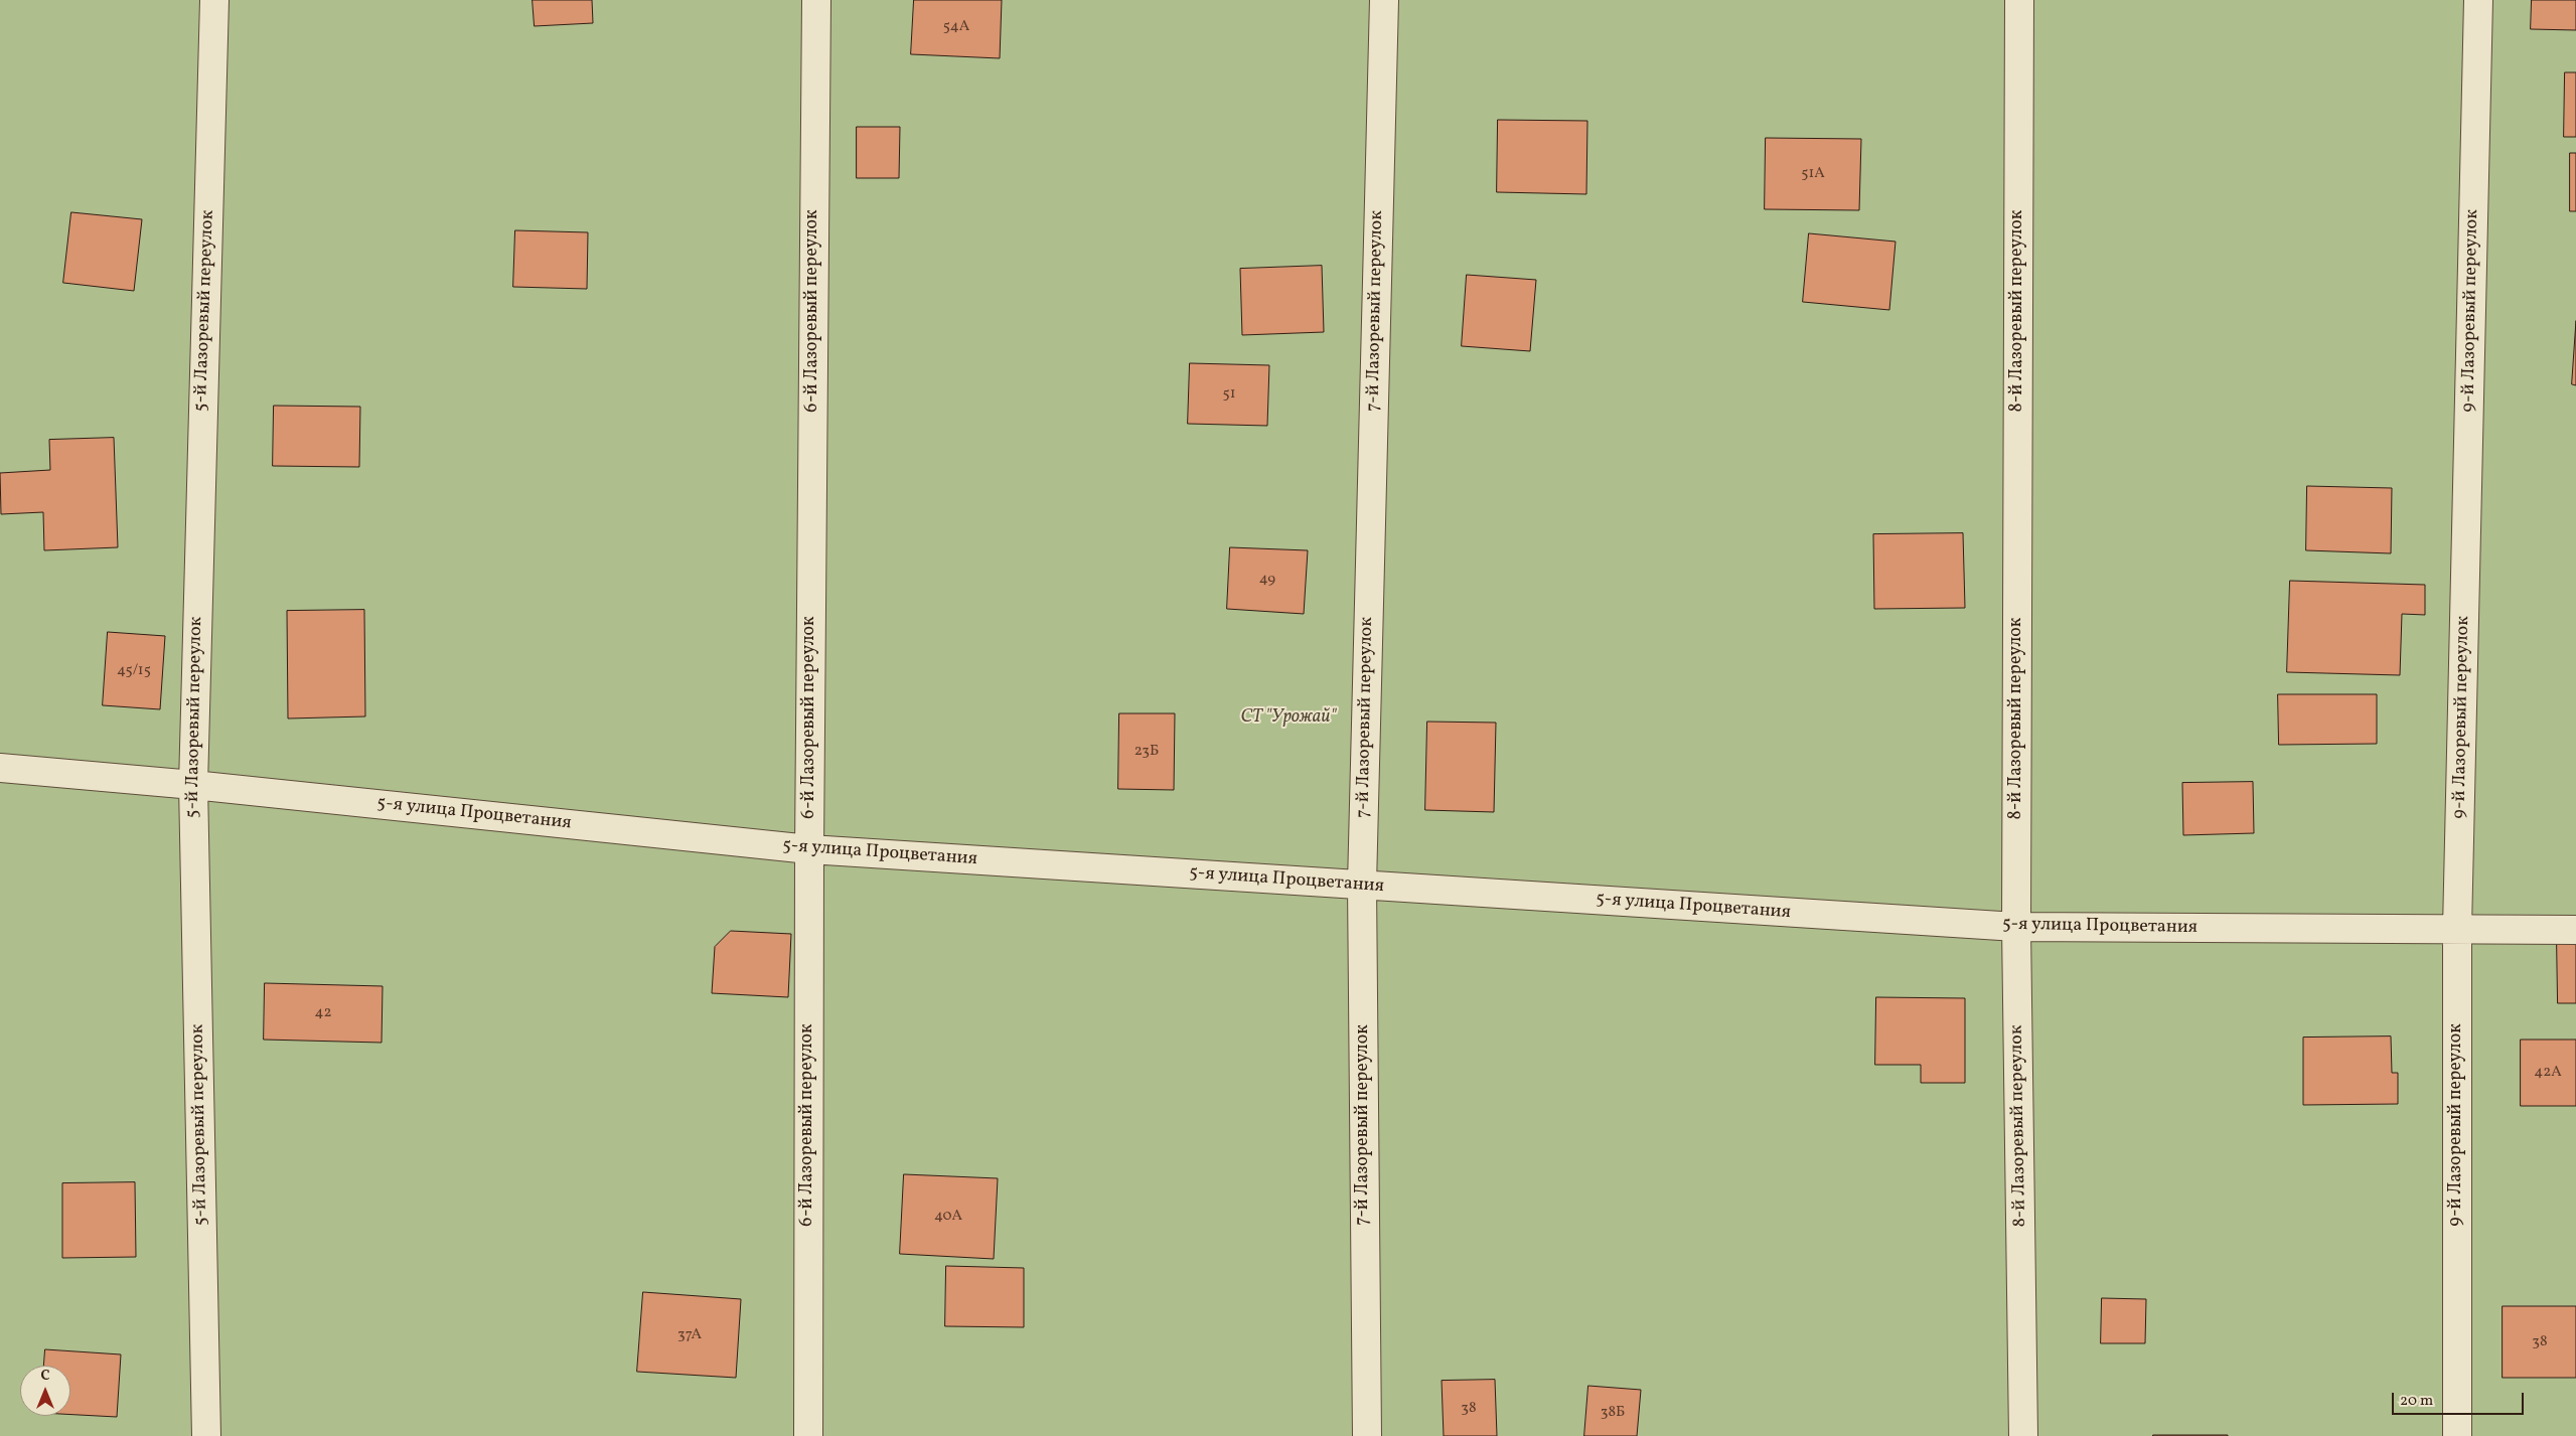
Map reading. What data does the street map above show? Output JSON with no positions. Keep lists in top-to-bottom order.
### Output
{
  "streets": {
    "lane": [
      "5-й Лазоревый переулок",
      "6-й Лазоревый переулок",
      "7-й Лазоревый переулок",
      "8-й Лазоревый переулок",
      "9-й Лазоревый переулок",
      "5-я улица Процветания"
    ]
  },
  "crossings": [
    ["5-й Лазоревый переулок", "5-я улица Процветания"],
    ["6-й Лазоревый переулок", "5-я улица Процветания"],
    ["7-й Лазоревый переулок", "5-я улица Процветания"],
    ["8-й Лазоревый переулок", "5-я улица Процветания"],
    ["9-й Лазоревый переулок", "5-я улица Процветания"]
  ],
  "parks": ["СТ \"Урожай\""],
  "house_numbers": [
    "54А",
    "51А",
    "51",
    "49",
    "45/15",
    "23Б",
    "42",
    "42А",
    "40А",
    "37А",
    "38",
    "38",
    "38Б"
  ],
  "scale_bar": "20 m",
  "north": "top"
}
